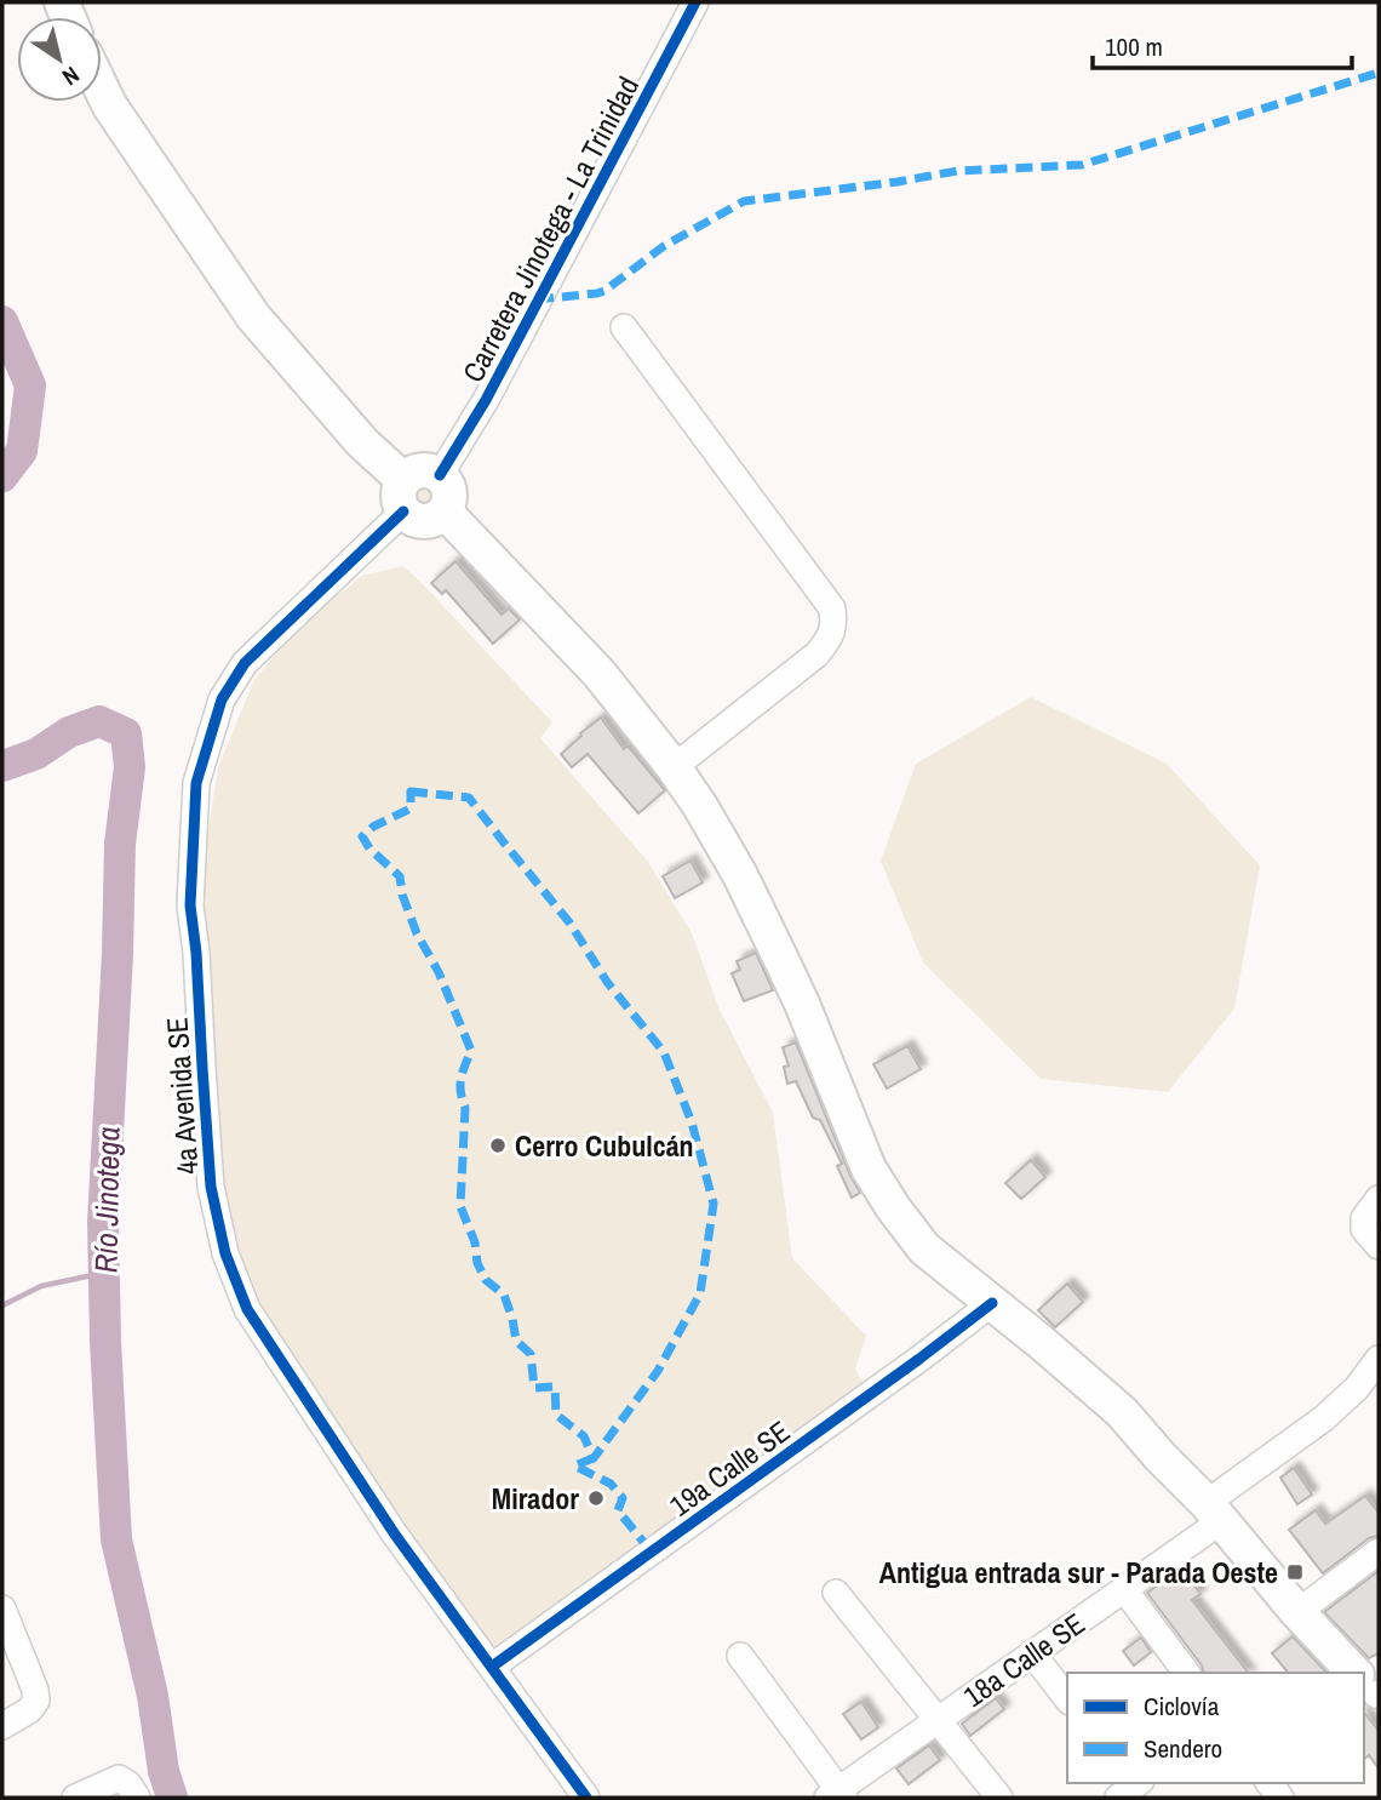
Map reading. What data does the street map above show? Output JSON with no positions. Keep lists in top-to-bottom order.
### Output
{
  "streets": {
    "street": [
      "Carretera Jinotega - La Trinidad",
      "4a Avenida SE",
      "19a Calle SE",
      "18a Calle SE"
    ]
  },
  "crossings": [
    ["Carretera Jinotega - La Trinidad", "4a Avenida SE"],
    ["4a Avenida SE", "19a Calle SE"]
  ],
  "water": ["Río Jinotega"],
  "places": {
    "other": ["Cerro Cubulcán", "Mirador"],
    "transit": ["Antigua entrada sur - Parada Oeste"]
  },
  "legend": ["Ciclovía", "Sendero"],
  "scale_bar": "100 m",
  "north": "bottom right"
}
